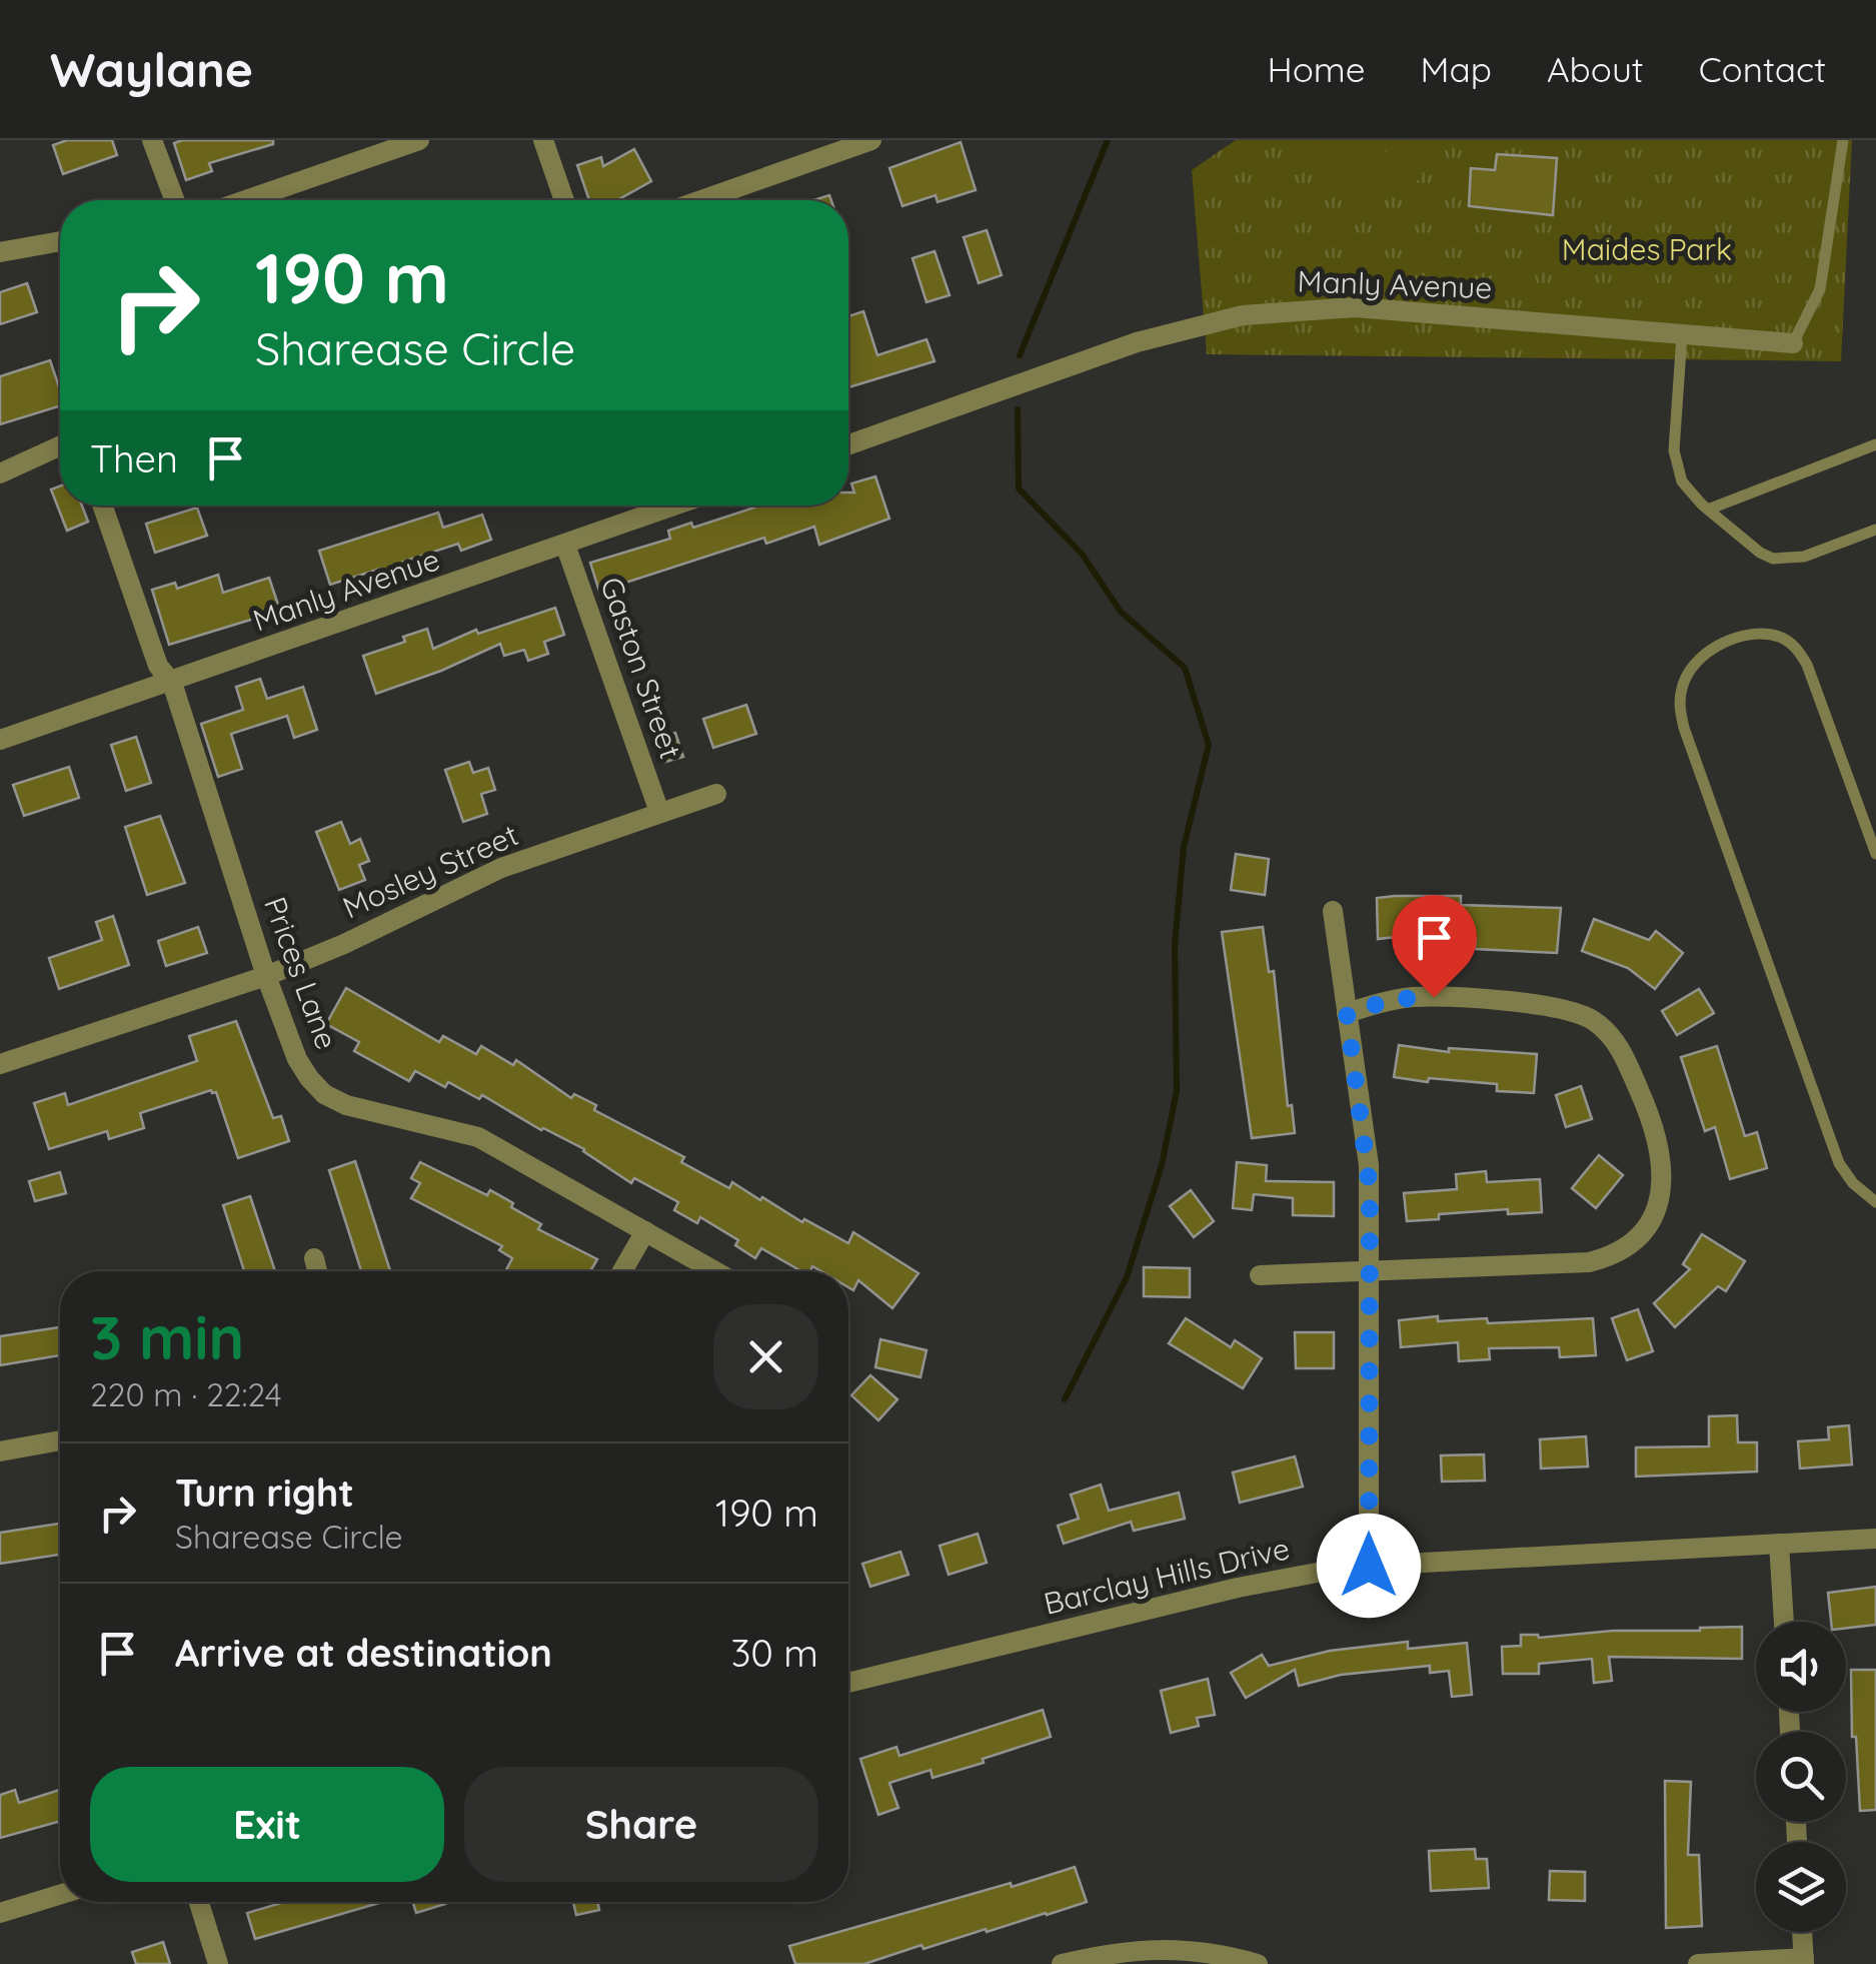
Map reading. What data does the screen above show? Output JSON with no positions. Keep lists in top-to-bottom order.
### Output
{
  "streets": {
    "street": [
      "Manly Avenue",
      "Gaston Street",
      "Mosley Street",
      "Prices Lane",
      "Barclay Hills Drive"
    ]
  },
  "crossings": [
    ["Manly Avenue", "Gaston Street"],
    ["Manly Avenue", "Prices Lane"],
    ["Gaston Street", "Mosley Street"],
    ["Mosley Street", "Prices Lane"]
  ],
  "parks": ["Maides Park"],
  "page": {
    "header": "Waylane",
    "nav": [
      "Home",
      "Map",
      "About",
      "Contact"
    ],
    "turn": ["190 m", "Sharease Circle"],
    "then": "Then",
    "heading": ["3 min", "220 m · 22:24"],
    "list": [
      {
        "name": "Turn right",
        "note": "Sharease Circle",
        "value": "190 m"
      },
      {
        "name": "Arrive at destination",
        "value": "30 m"
      }
    ],
    "buttons": ["Exit", "Share"]
  }
}
